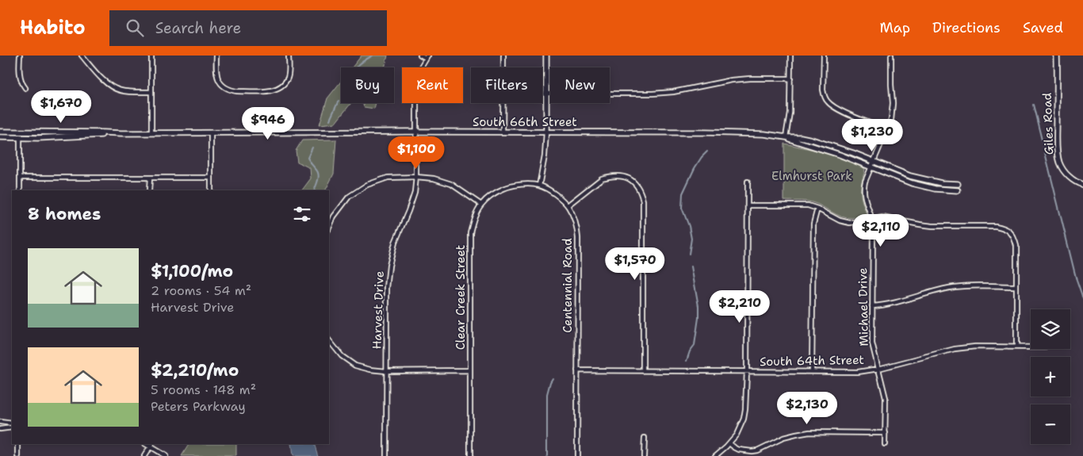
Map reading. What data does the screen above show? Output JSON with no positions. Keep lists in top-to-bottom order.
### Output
{
  "streets": {
    "street": [
      "South 66th Street",
      "Giles Road",
      "Centennial Road",
      "Clear Creek Street",
      "Michael Drive",
      "Harvest Drive",
      "South 64th Street"
    ]
  },
  "crossings": [
    ["South 66th Street", "Michael Drive"],
    ["South 66th Street", "Harvest Drive"],
    ["Centennial Road", "Clear Creek Street"],
    ["Centennial Road", "South 64th Street"],
    ["Michael Drive", "South 64th Street"]
  ],
  "parks": ["Elmhurst Park"],
  "page": {
    "header": "Habito",
    "search": "Search here",
    "nav": ["Map", "Directions", "Saved"],
    "chip": [
      "Buy",
      "Rent",
      "Filters",
      "New"
    ],
    "price": [
      "$1,670",
      "$946",
      "$1,230",
      "$1,100",
      "$2,110",
      "$1,570",
      "$2,210",
      "$2,130"
    ],
    "heading": "8 homes",
    "list": [
      {
        "name": "$1,100/mo",
        "note": "2 rooms · 54 m² · Harvest Drive"
      },
      {
        "name": "$2,210/mo",
        "note": "5 rooms · 148 m² · Peters Parkway"
      }
    ],
    "map_buttons": ["+", "−"]
  }
}
